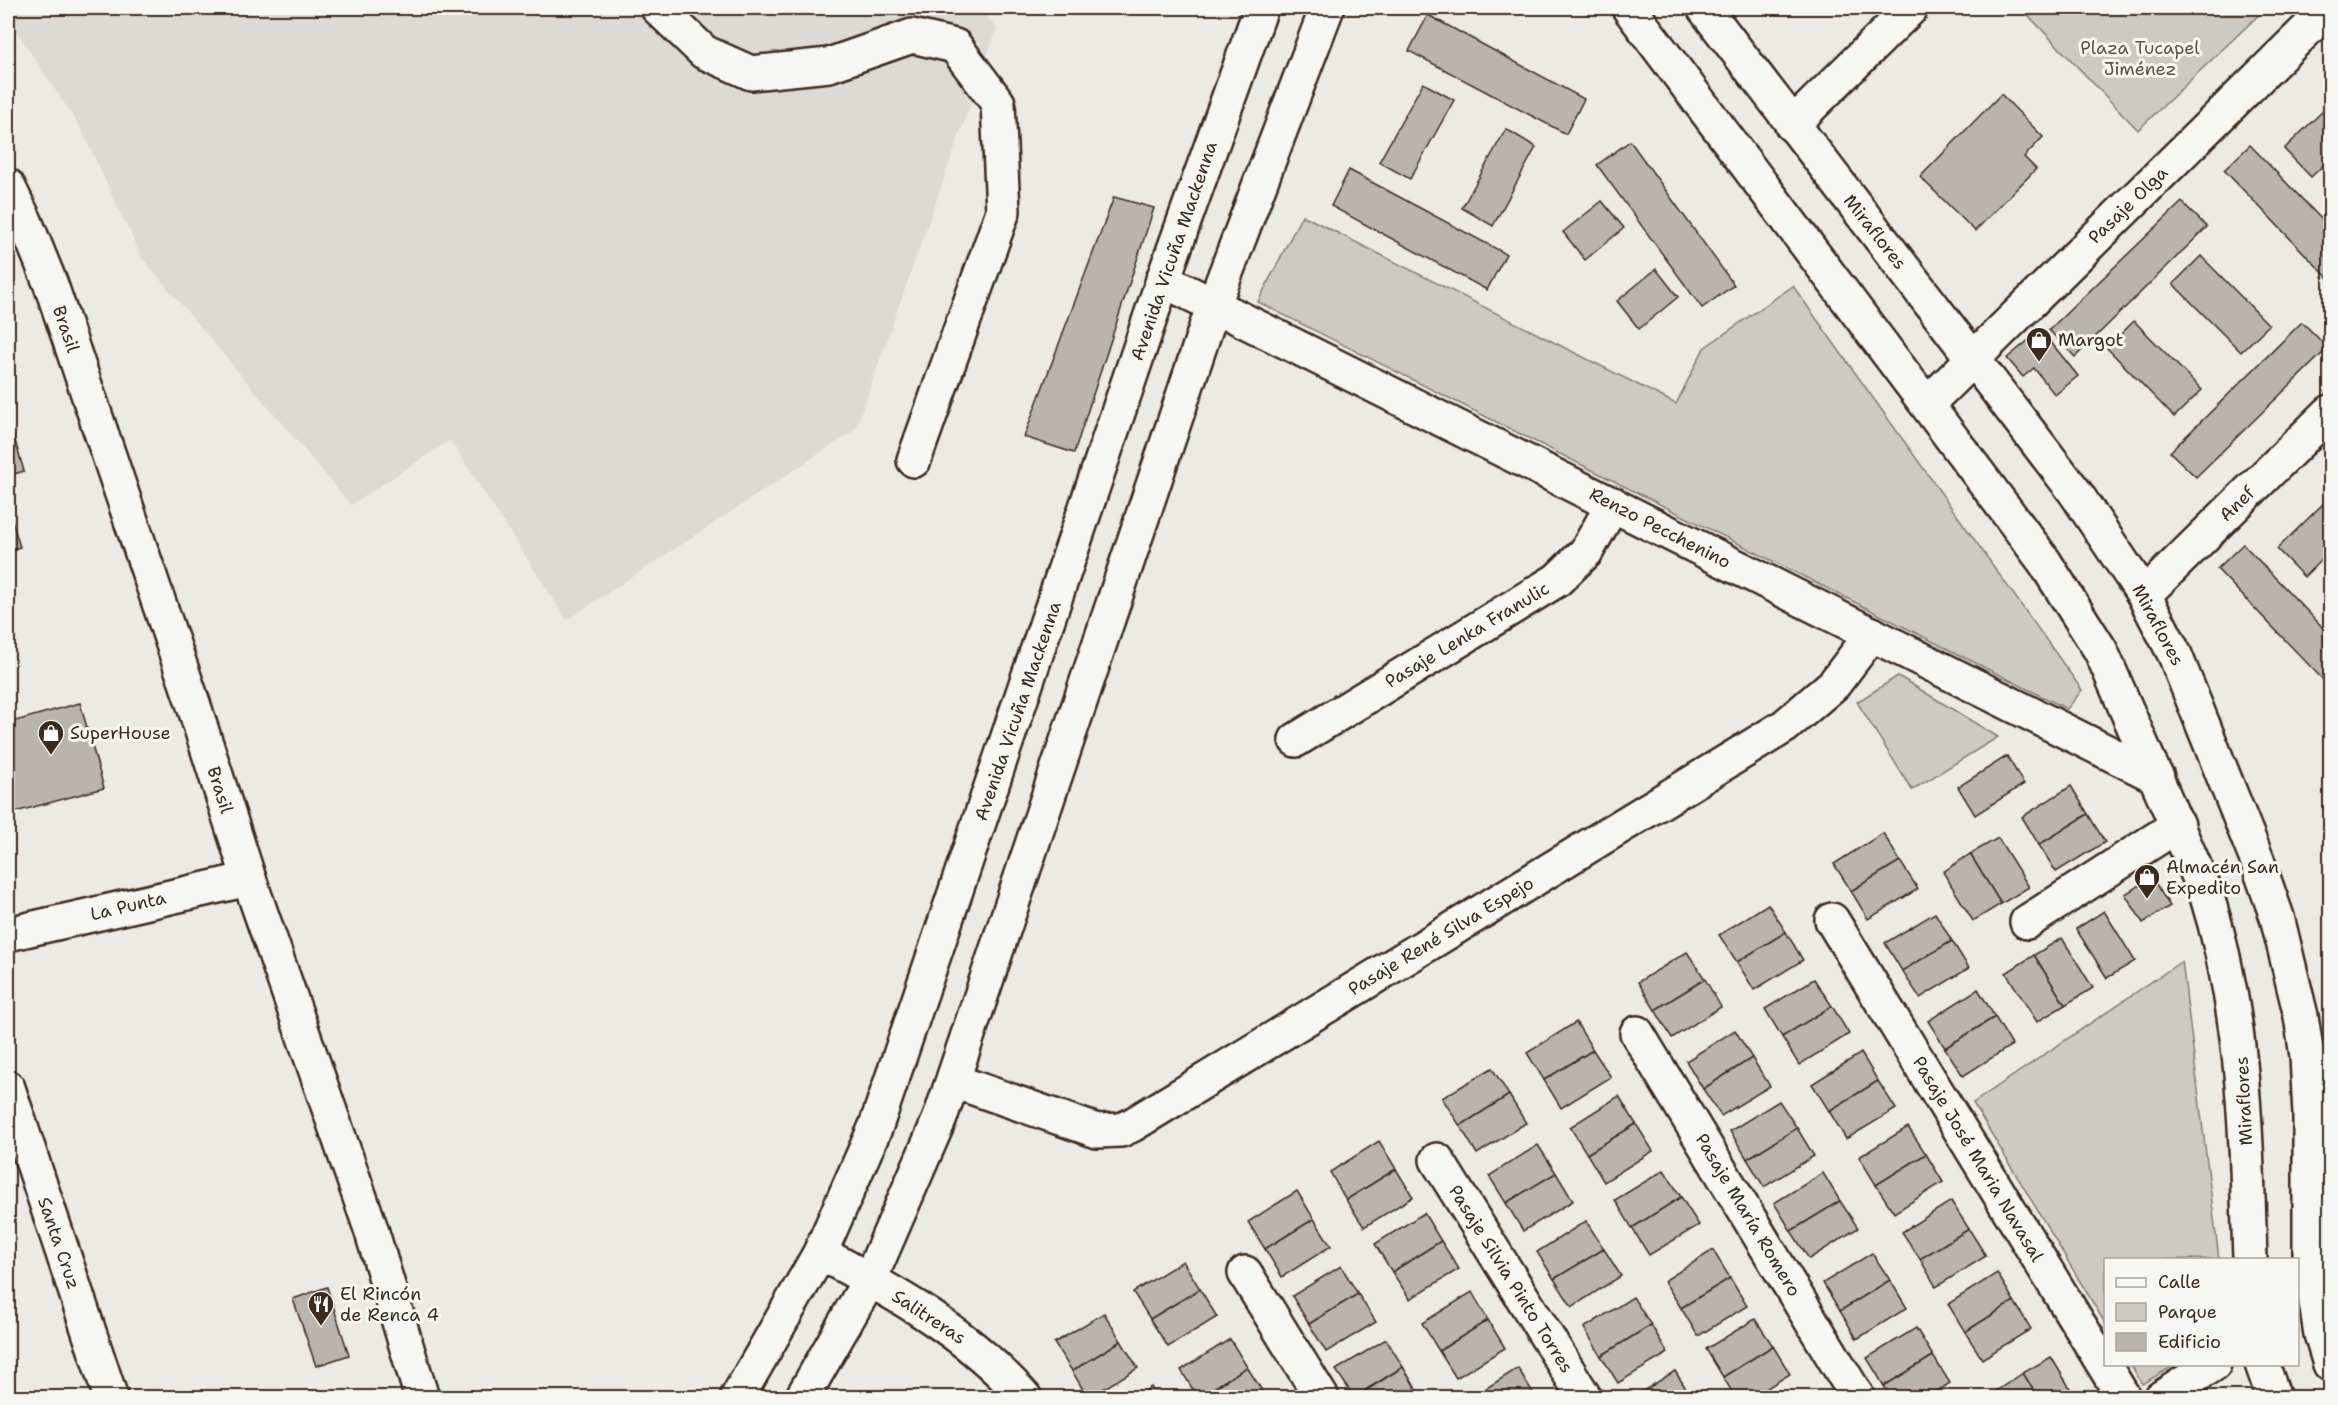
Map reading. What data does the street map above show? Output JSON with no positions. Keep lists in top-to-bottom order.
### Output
{
  "streets": {
    "street": [
      "Pasaje Olga",
      "Miraflores",
      "Avenida Vicuña Mackenna",
      "Brasil",
      "Anef",
      "Renzo Pecchenino",
      "Pasaje Lenka Franulic",
      "La Punta",
      "Pasaje René Silva Espejo",
      "Pasaje José Maria Navasal",
      "Pasaje María Romero",
      "Santa Cruz",
      "Pasaje Silvia Pinto Torres",
      "Salitreras"
    ]
  },
  "crossings": [
    ["Pasaje Olga", "Miraflores"],
    ["Miraflores", "Anef"],
    ["Miraflores", "Renzo Pecchenino"],
    ["Avenida Vicuña Mackenna", "Renzo Pecchenino"],
    ["Avenida Vicuña Mackenna", "Salitreras"],
    ["Brasil", "La Punta"],
    ["Renzo Pecchenino", "Pasaje Lenka Franulic"],
    ["Renzo Pecchenino", "Pasaje René Silva Espejo"]
  ],
  "parks": ["Plaza Tucapel Jiménez"],
  "places": {
    "shop": ["Margot", "SuperHouse", "Almacén San Expedito"],
    "restaurant": ["El Rincón de Renca 4"]
  },
  "legend": ["Calle", "Parque", "Edificio"]
}
